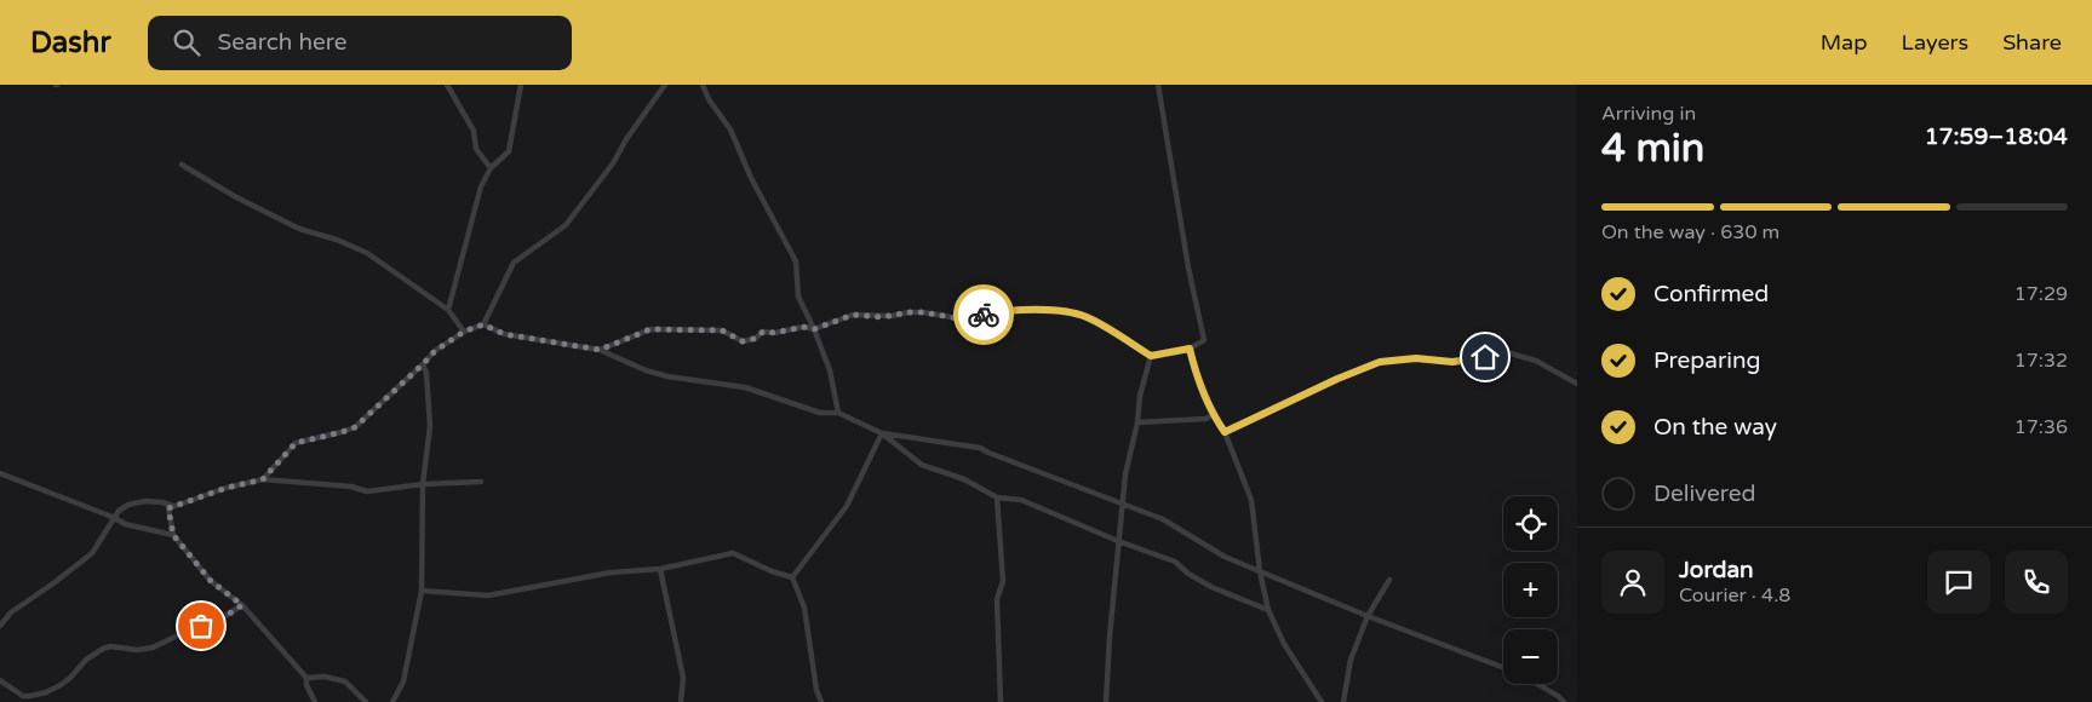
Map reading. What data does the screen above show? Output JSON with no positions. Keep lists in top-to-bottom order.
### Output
{
  "page": {
    "header": "Dashr",
    "search": "Search here",
    "nav": ["Map", "Layers", "Share"],
    "heading": ["4 min", "Arriving in", "17:59–18:04"],
    "panel": ["Jordan", "Courier · 4.8"],
    "bar": "On the way · 630 m",
    "list": [
      ["Confirmed", "17:29"],
      ["Preparing", "17:32"],
      ["On the way", "17:36"],
      "Delivered"
    ],
    "map_buttons": ["+", "−"]
  }
}
